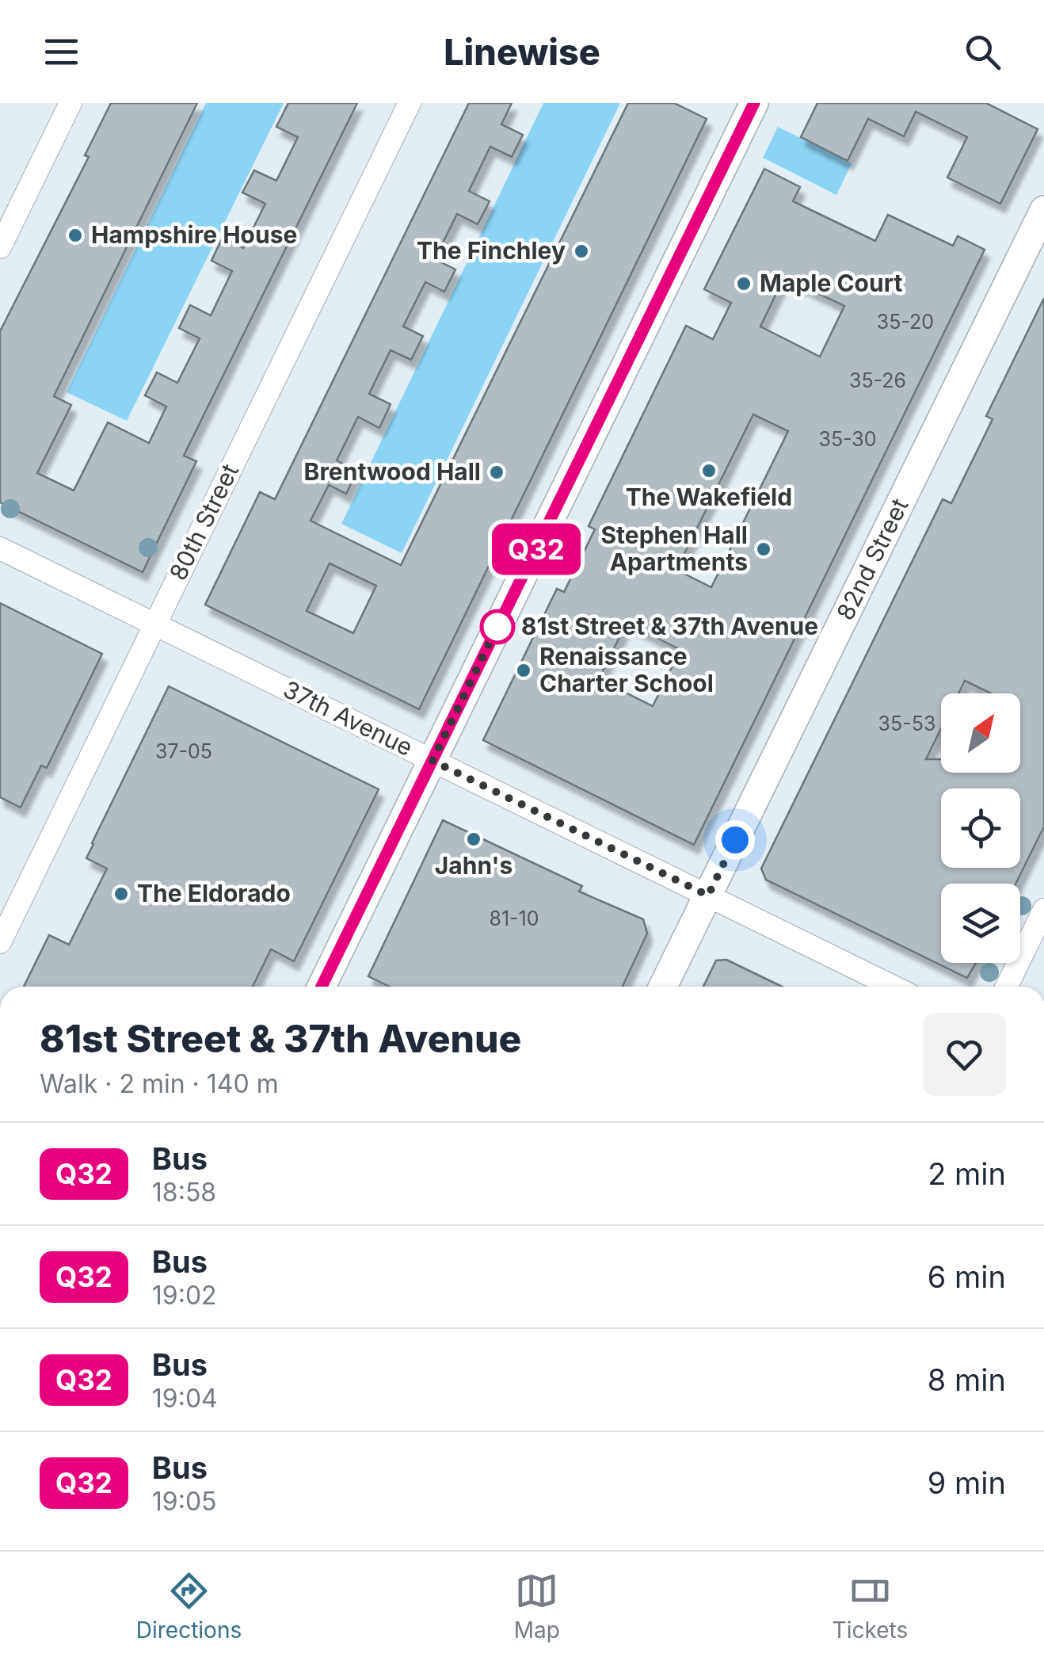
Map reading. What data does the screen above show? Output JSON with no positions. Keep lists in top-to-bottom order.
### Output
{
  "streets": {
    "street": ["80th Street", "82nd Street", "37th Avenue"]
  },
  "crossings": [
    ["80th Street", "37th Avenue"],
    ["82nd Street", "37th Avenue"]
  ],
  "places": [
    "Hampshire House",
    "The Finchley",
    "Maple Court",
    "The Wakefield",
    "Brentwood Hall",
    "Stephen Hall Apartments",
    "81st Street & 37th Avenue",
    "Renaissance Charter School",
    "Jahn's",
    "The Eldorado"
  ],
  "lines": ["bus line Q32"],
  "house_numbers": [
    "35-20",
    "35-26",
    "35-30",
    "35-53",
    "37-05",
    "81-10"
  ],
  "north": "top right",
  "page": {
    "header": "Linewise",
    "on_map": "Q32",
    "heading": ["81st Street & 37th Avenue", "Walk · 2 min · 140 m"],
    "list": [
      {
        "mark": "Q32",
        "name": "Bus",
        "note": "18:58",
        "value": "2 min"
      },
      {
        "mark": "Q32",
        "name": "Bus",
        "note": "19:02",
        "value": "6 min"
      },
      {
        "mark": "Q32",
        "name": "Bus",
        "note": "19:04",
        "value": "8 min"
      },
      {
        "mark": "Q32",
        "name": "Bus",
        "note": "19:05",
        "value": "9 min"
      }
    ],
    "tabs": ["Directions", "Map", "Tickets"]
  }
}
